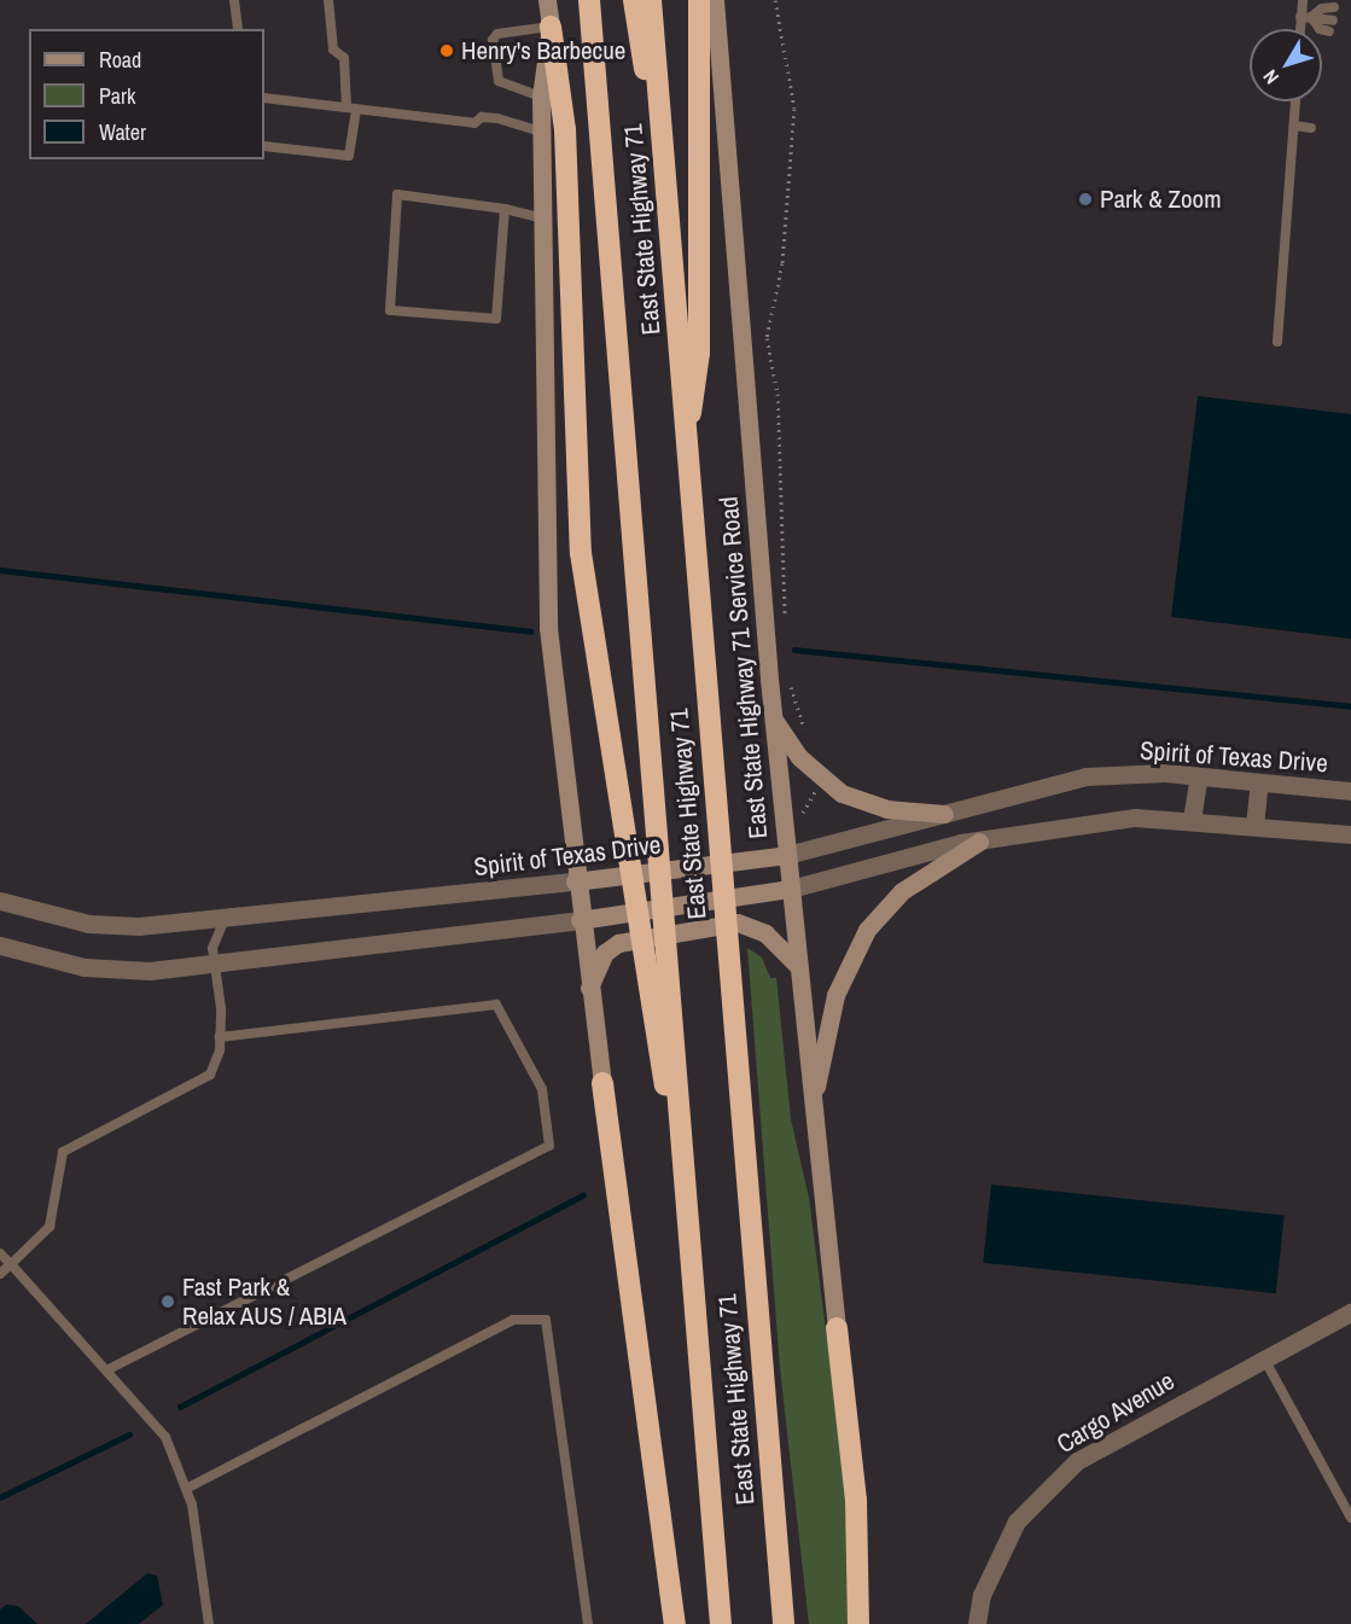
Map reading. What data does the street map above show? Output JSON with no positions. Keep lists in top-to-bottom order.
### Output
{
  "streets": {
    "highway": ["East State Highway 71"],
    "street": ["East State Highway 71 Service Road", "Spirit of Texas Drive", "Cargo Avenue"]
  },
  "crossings": [
    ["East State Highway 71 Service Road", "Spirit of Texas Drive"]
  ],
  "places": ["Henry's Barbecue", "Park & Zoom", "Fast Park & Relax AUS / ABIA"],
  "legend": ["Road", "Park", "Water"],
  "north": "bottom left"
}
